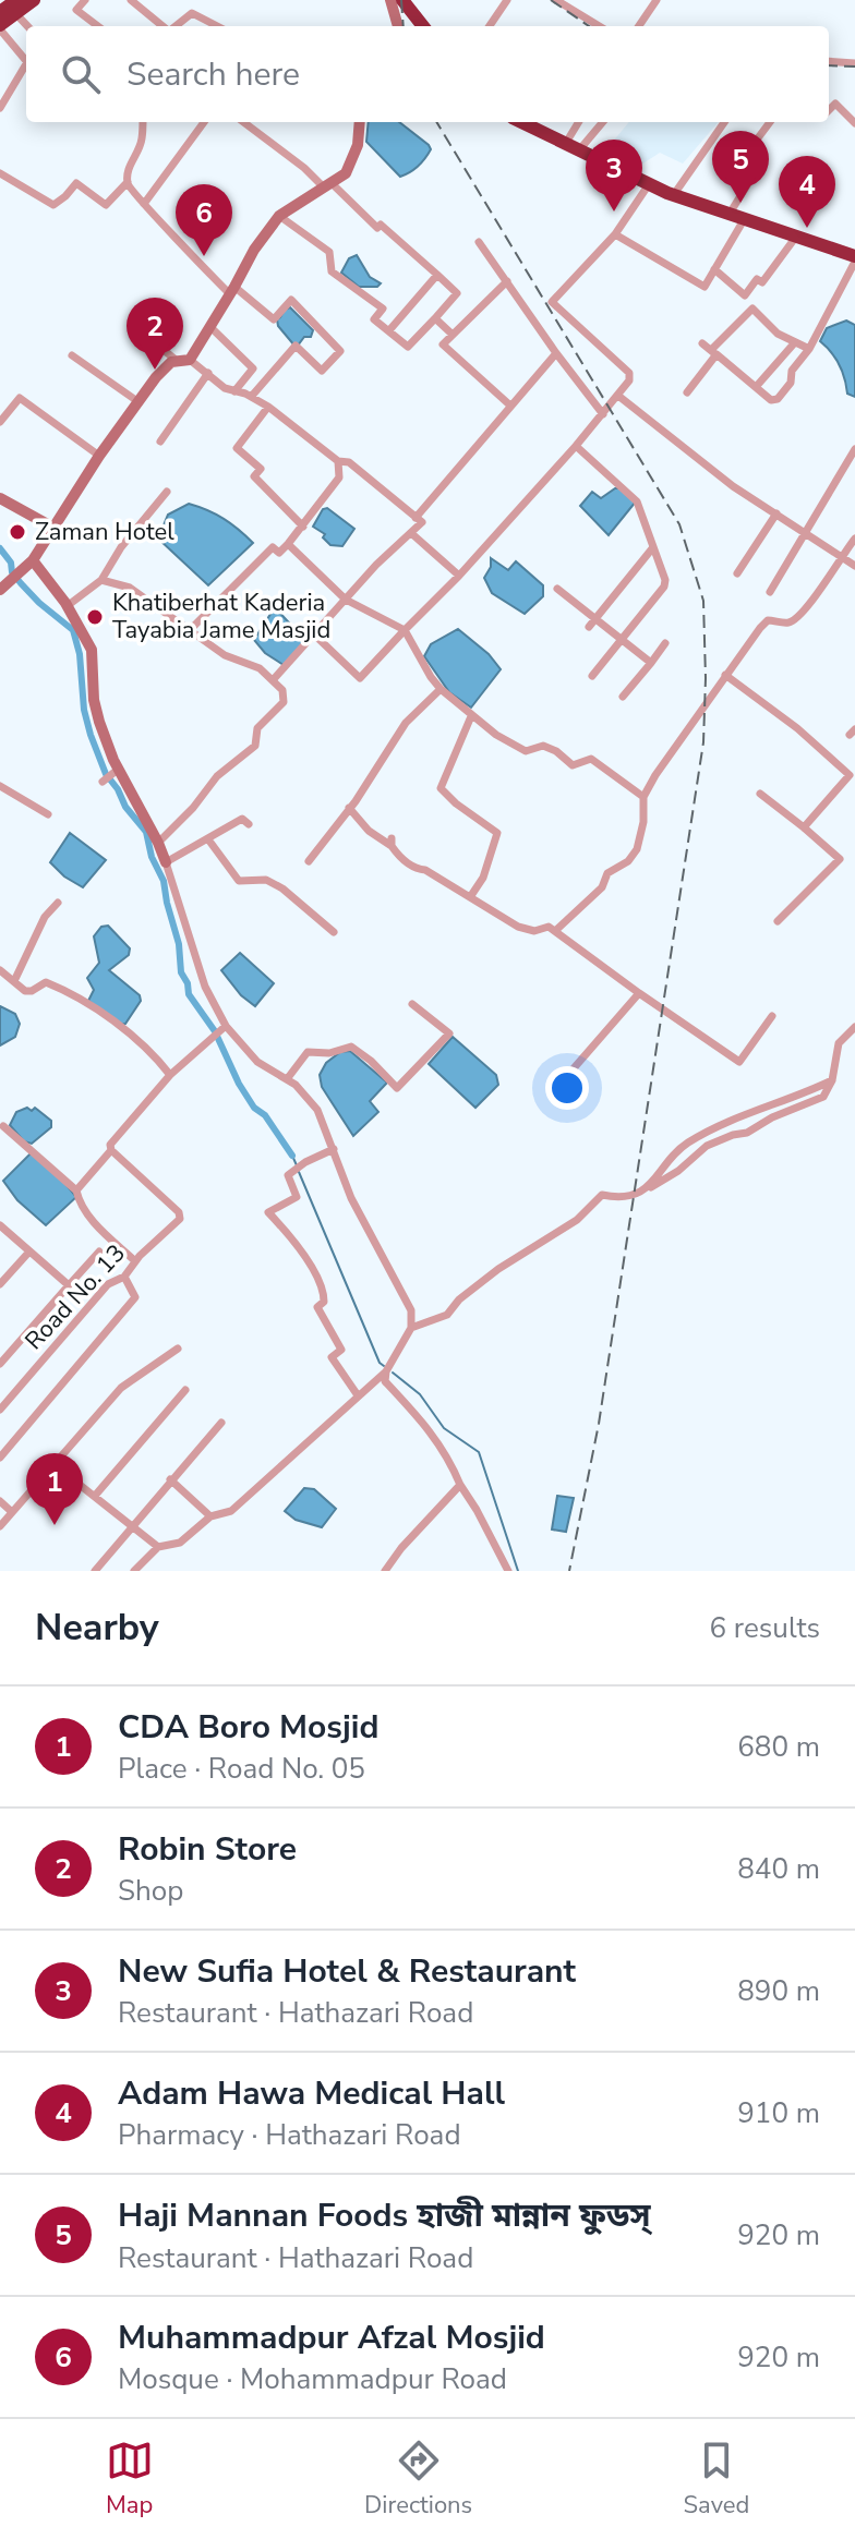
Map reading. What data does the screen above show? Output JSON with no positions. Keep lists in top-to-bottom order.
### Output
{
  "streets": {
    "street": ["Road No. 13"]
  },
  "places": ["Zaman Hotel", "Khatiberhat Kaderia Tayabia Jame Masjid"],
  "page": {
    "search": "Search here",
    "pins": [
      "5",
      "3",
      "4",
      "6",
      "2",
      "1"
    ],
    "heading": ["Nearby", "6 results"],
    "list": [
      {
        "mark": "1",
        "name": "CDA Boro Mosjid",
        "note": "Place · Road No. 05",
        "value": "680 m"
      },
      {
        "mark": "2",
        "name": "Robin Store",
        "note": "Shop",
        "value": "840 m"
      },
      {
        "mark": "3",
        "name": "New Sufia Hotel & Restaurant",
        "note": "Restaurant · Hathazari Road",
        "value": "890 m"
      },
      {
        "mark": "4",
        "name": "Adam Hawa Medical Hall",
        "note": "Pharmacy · Hathazari Road",
        "value": "910 m"
      },
      {
        "mark": "5",
        "name": "Haji Mannan Foods হাজী মান্নান ফুডস্",
        "note": "Restaurant · Hathazari Road",
        "value": "920 m"
      },
      {
        "mark": "6",
        "name": "Muhammadpur Afzal Mosjid",
        "note": "Mosque · Mohammadpur Road",
        "value": "920 m"
      }
    ],
    "nav": ["Map", "Directions", "Saved"]
  }
}
